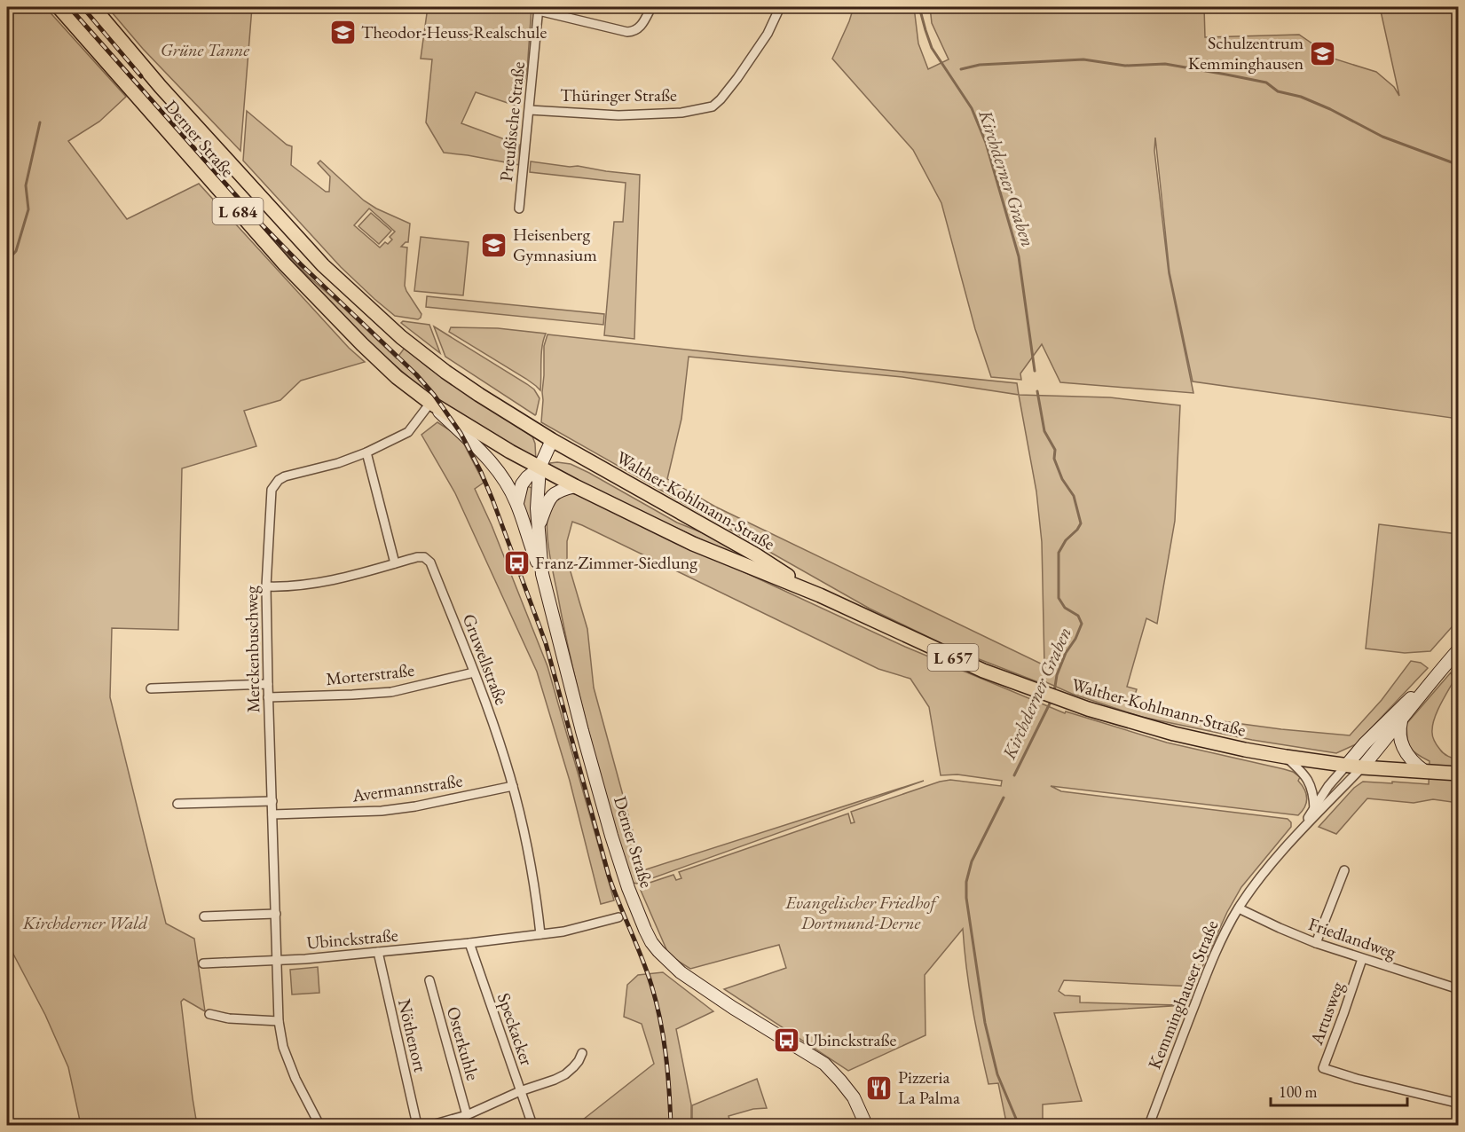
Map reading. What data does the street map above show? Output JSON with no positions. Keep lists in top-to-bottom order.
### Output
{
  "streets": {
    "main road": [
      "Derner Straße",
      "L 684",
      "Walther-Kohlmann-Straße",
      "L 657",
      "Kemminghauser Straße"
    ],
    "street": [
      "Thüringer Straße",
      "Preußische Straße",
      "Merckenbuschweg",
      "Gruwellstraße",
      "Morterstraße",
      "Avermannstraße",
      "Friedlandweg",
      "Ubinckstraße",
      "Artusweg",
      "Speckacker",
      "Nöthenort",
      "Osterkuhle"
    ]
  },
  "crossings": [
    ["Thüringer Straße", "Preußische Straße"],
    ["Derner Straße", "L 684"],
    ["Derner Straße", "Walther-Kohlmann-Straße"],
    ["Derner Straße", "Merckenbuschweg"],
    ["L 684", "Walther-Kohlmann-Straße"],
    ["L 684", "Merckenbuschweg"],
    ["Walther-Kohlmann-Straße", "Kemminghauser Straße"],
    ["Merckenbuschweg", "Gruwellstraße"],
    ["Merckenbuschweg", "Morterstraße"],
    ["Merckenbuschweg", "Avermannstraße"],
    ["Merckenbuschweg", "Ubinckstraße"],
    ["Gruwellstraße", "Morterstraße"],
    ["Gruwellstraße", "Avermannstraße"],
    ["Gruwellstraße", "Ubinckstraße"],
    ["Friedlandweg", "Kemminghauser Straße"],
    ["Friedlandweg", "Artusweg"],
    ["Ubinckstraße", "Speckacker"],
    ["Ubinckstraße", "Nöthenort"]
  ],
  "water": ["Kirchderner Graben"],
  "parks": ["Grüne Tanne", "Evangelischer Friedhof Dortmund-Derne", "Kirchderner Wald"],
  "places": {
    "school or university": ["Theodor-Heuss-Realschule", "Schulzentrum Kemminghausen", "Heisenberg Gymnasium"],
    "bus stop": ["Franz-Zimmer-Siedlung", "Ubinckstraße"],
    "restaurant": ["Pizzeria La Palma"]
  },
  "scale_bar": "100 m"
}
